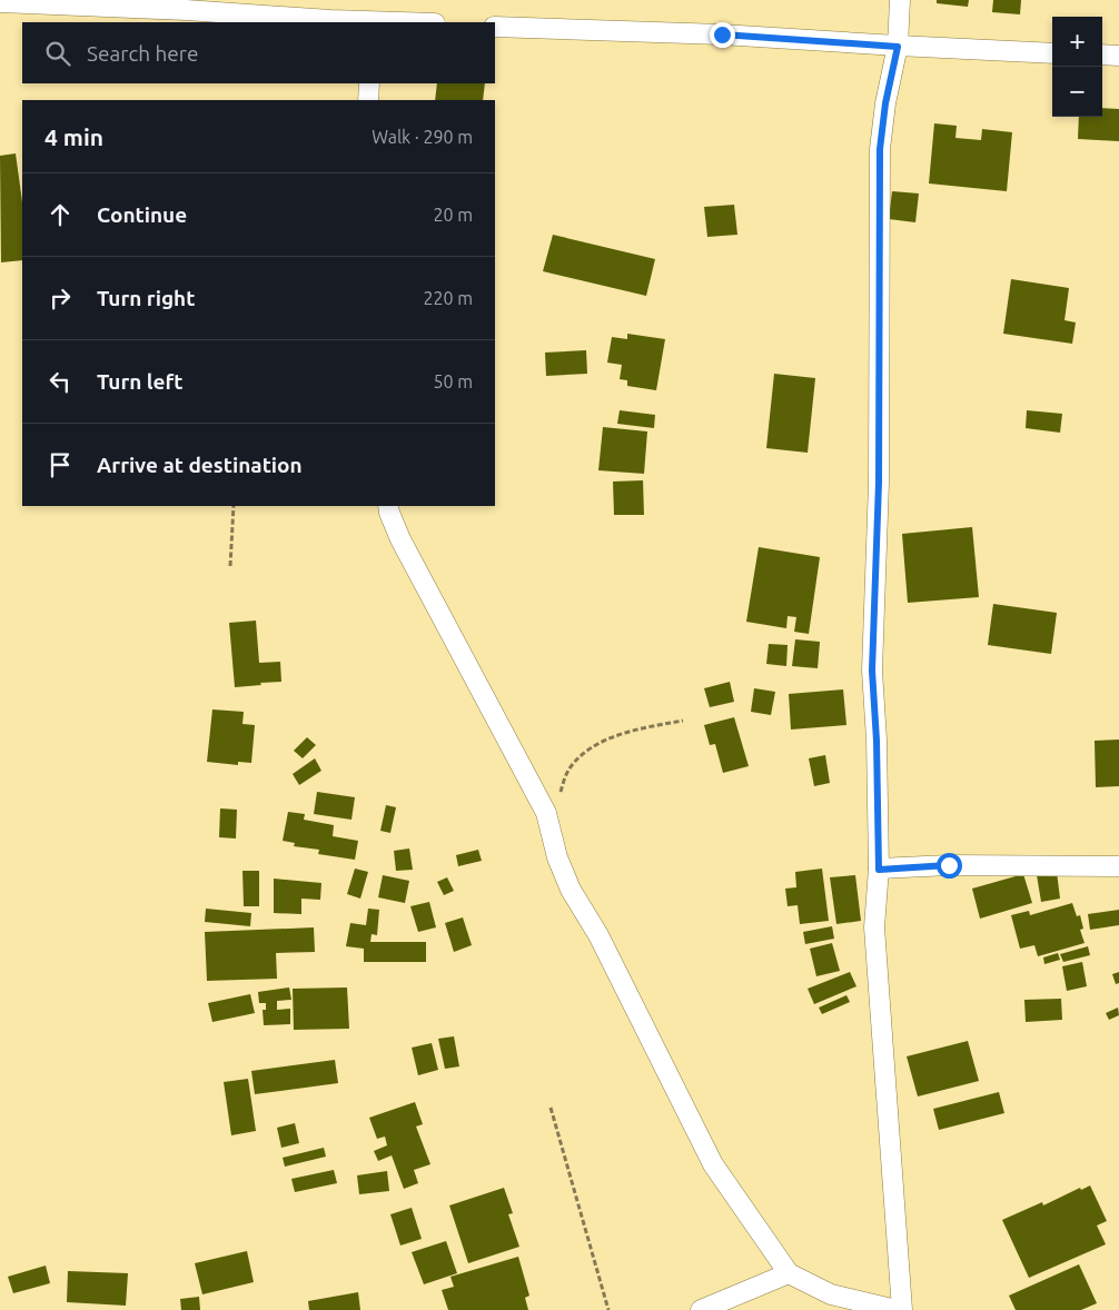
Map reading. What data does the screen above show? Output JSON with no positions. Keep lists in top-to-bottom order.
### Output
{
  "page": {
    "map_buttons": ["+", "−"],
    "search": "Search here",
    "heading": ["4 min", "Walk · 290 m"],
    "list": [
      ["Continue", "20 m"],
      ["Turn right", "220 m"],
      ["Turn left", "50 m"],
      "Arrive at destination"
    ]
  }
}
